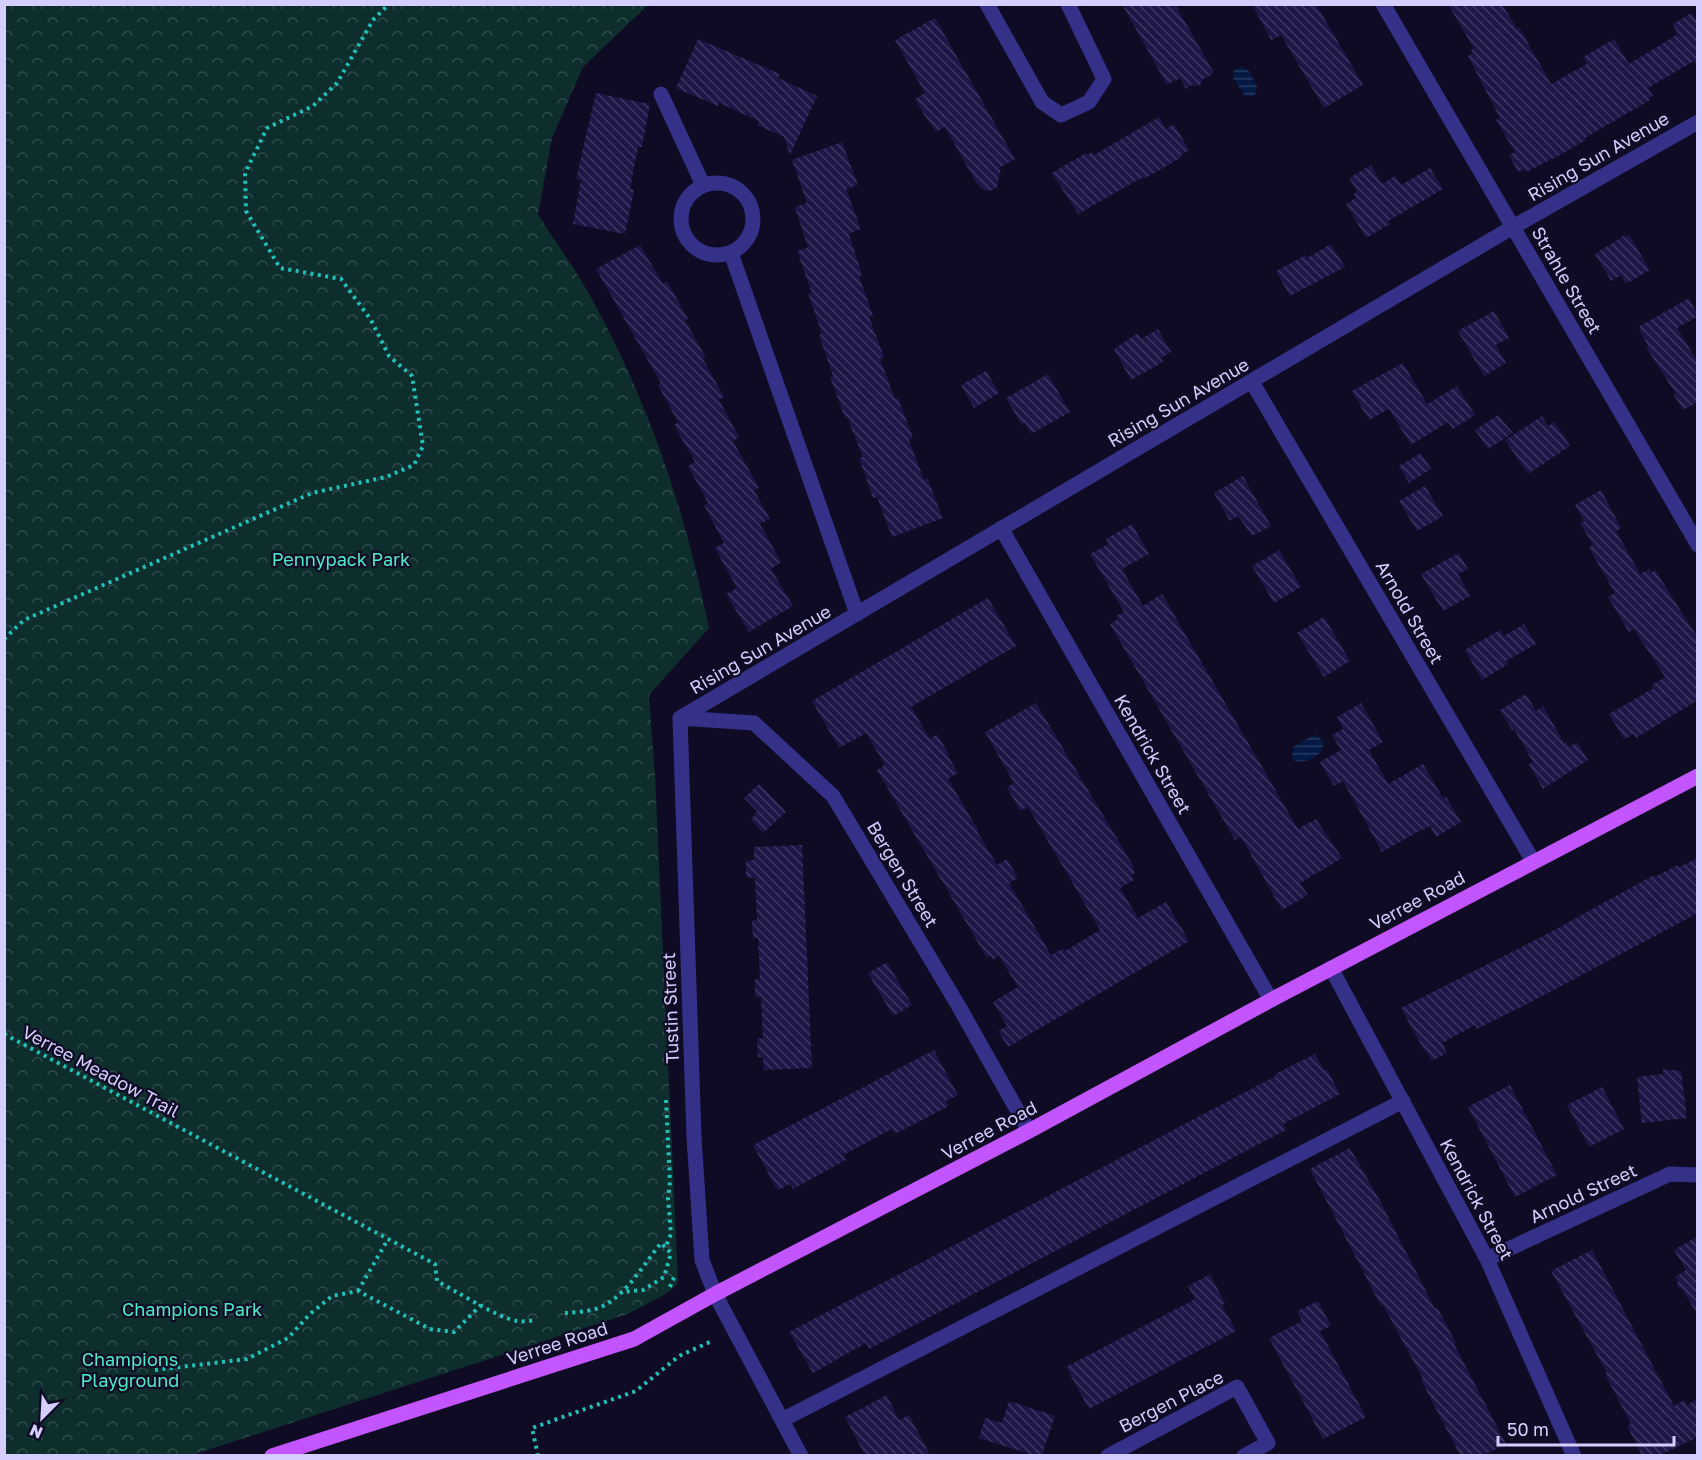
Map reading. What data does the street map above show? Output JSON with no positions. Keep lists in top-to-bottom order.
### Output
{
  "streets": {
    "main road": ["Verree Road"],
    "street": [
      "Rising Sun Avenue",
      "Strahle Street",
      "Arnold Street",
      "Kendrick Street",
      "Bergen Street",
      "Tustin Street",
      "Bergen Place"
    ],
    "path": ["Verree Meadow Trail"]
  },
  "crossings": [
    ["Rising Sun Avenue", "Strahle Street"],
    ["Rising Sun Avenue", "Arnold Street"],
    ["Rising Sun Avenue", "Kendrick Street"],
    ["Rising Sun Avenue", "Bergen Street"],
    ["Rising Sun Avenue", "Tustin Street"],
    ["Arnold Street", "Kendrick Street"],
    ["Arnold Street", "Verree Road"],
    ["Kendrick Street", "Verree Road"],
    ["Bergen Street", "Verree Road"],
    ["Bergen Street", "Tustin Street"],
    ["Verree Road", "Tustin Street"]
  ],
  "parks": ["Pennypack Park", "Champions Park", "Champions Playground"],
  "scale_bar": "50 m",
  "north": "bottom left"
}
